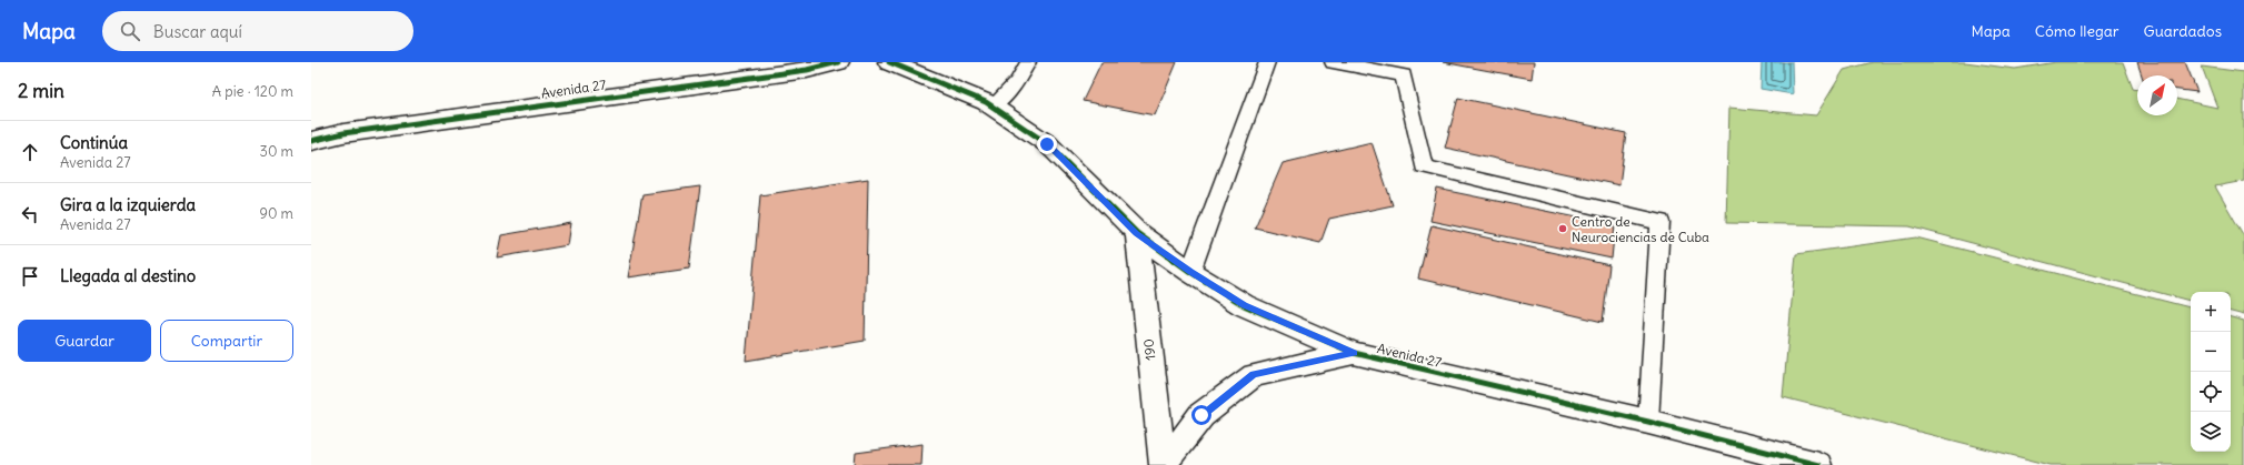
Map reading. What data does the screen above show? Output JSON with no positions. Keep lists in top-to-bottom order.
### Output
{
  "streets": {
    "street": ["Avenida 27", "190"]
  },
  "crossings": [
    ["Avenida 27", "190"]
  ],
  "places": ["Centro de Neurociencias de Cuba"],
  "north": "top right",
  "page": {
    "header": "Mapa",
    "search": "Buscar aquí",
    "nav": ["Mapa", "Cómo llegar", "Guardados"],
    "heading": ["2 min", "A pie · 120 m"],
    "list": [
      ["Continúa", "Avenida 27", "30 m"],
      ["Gira a la izquierda", "Avenida 27", "90 m"],
      "Llegada al destino"
    ],
    "map_buttons": ["+", "−"],
    "buttons": ["Guardar", "Compartir"]
  }
}
